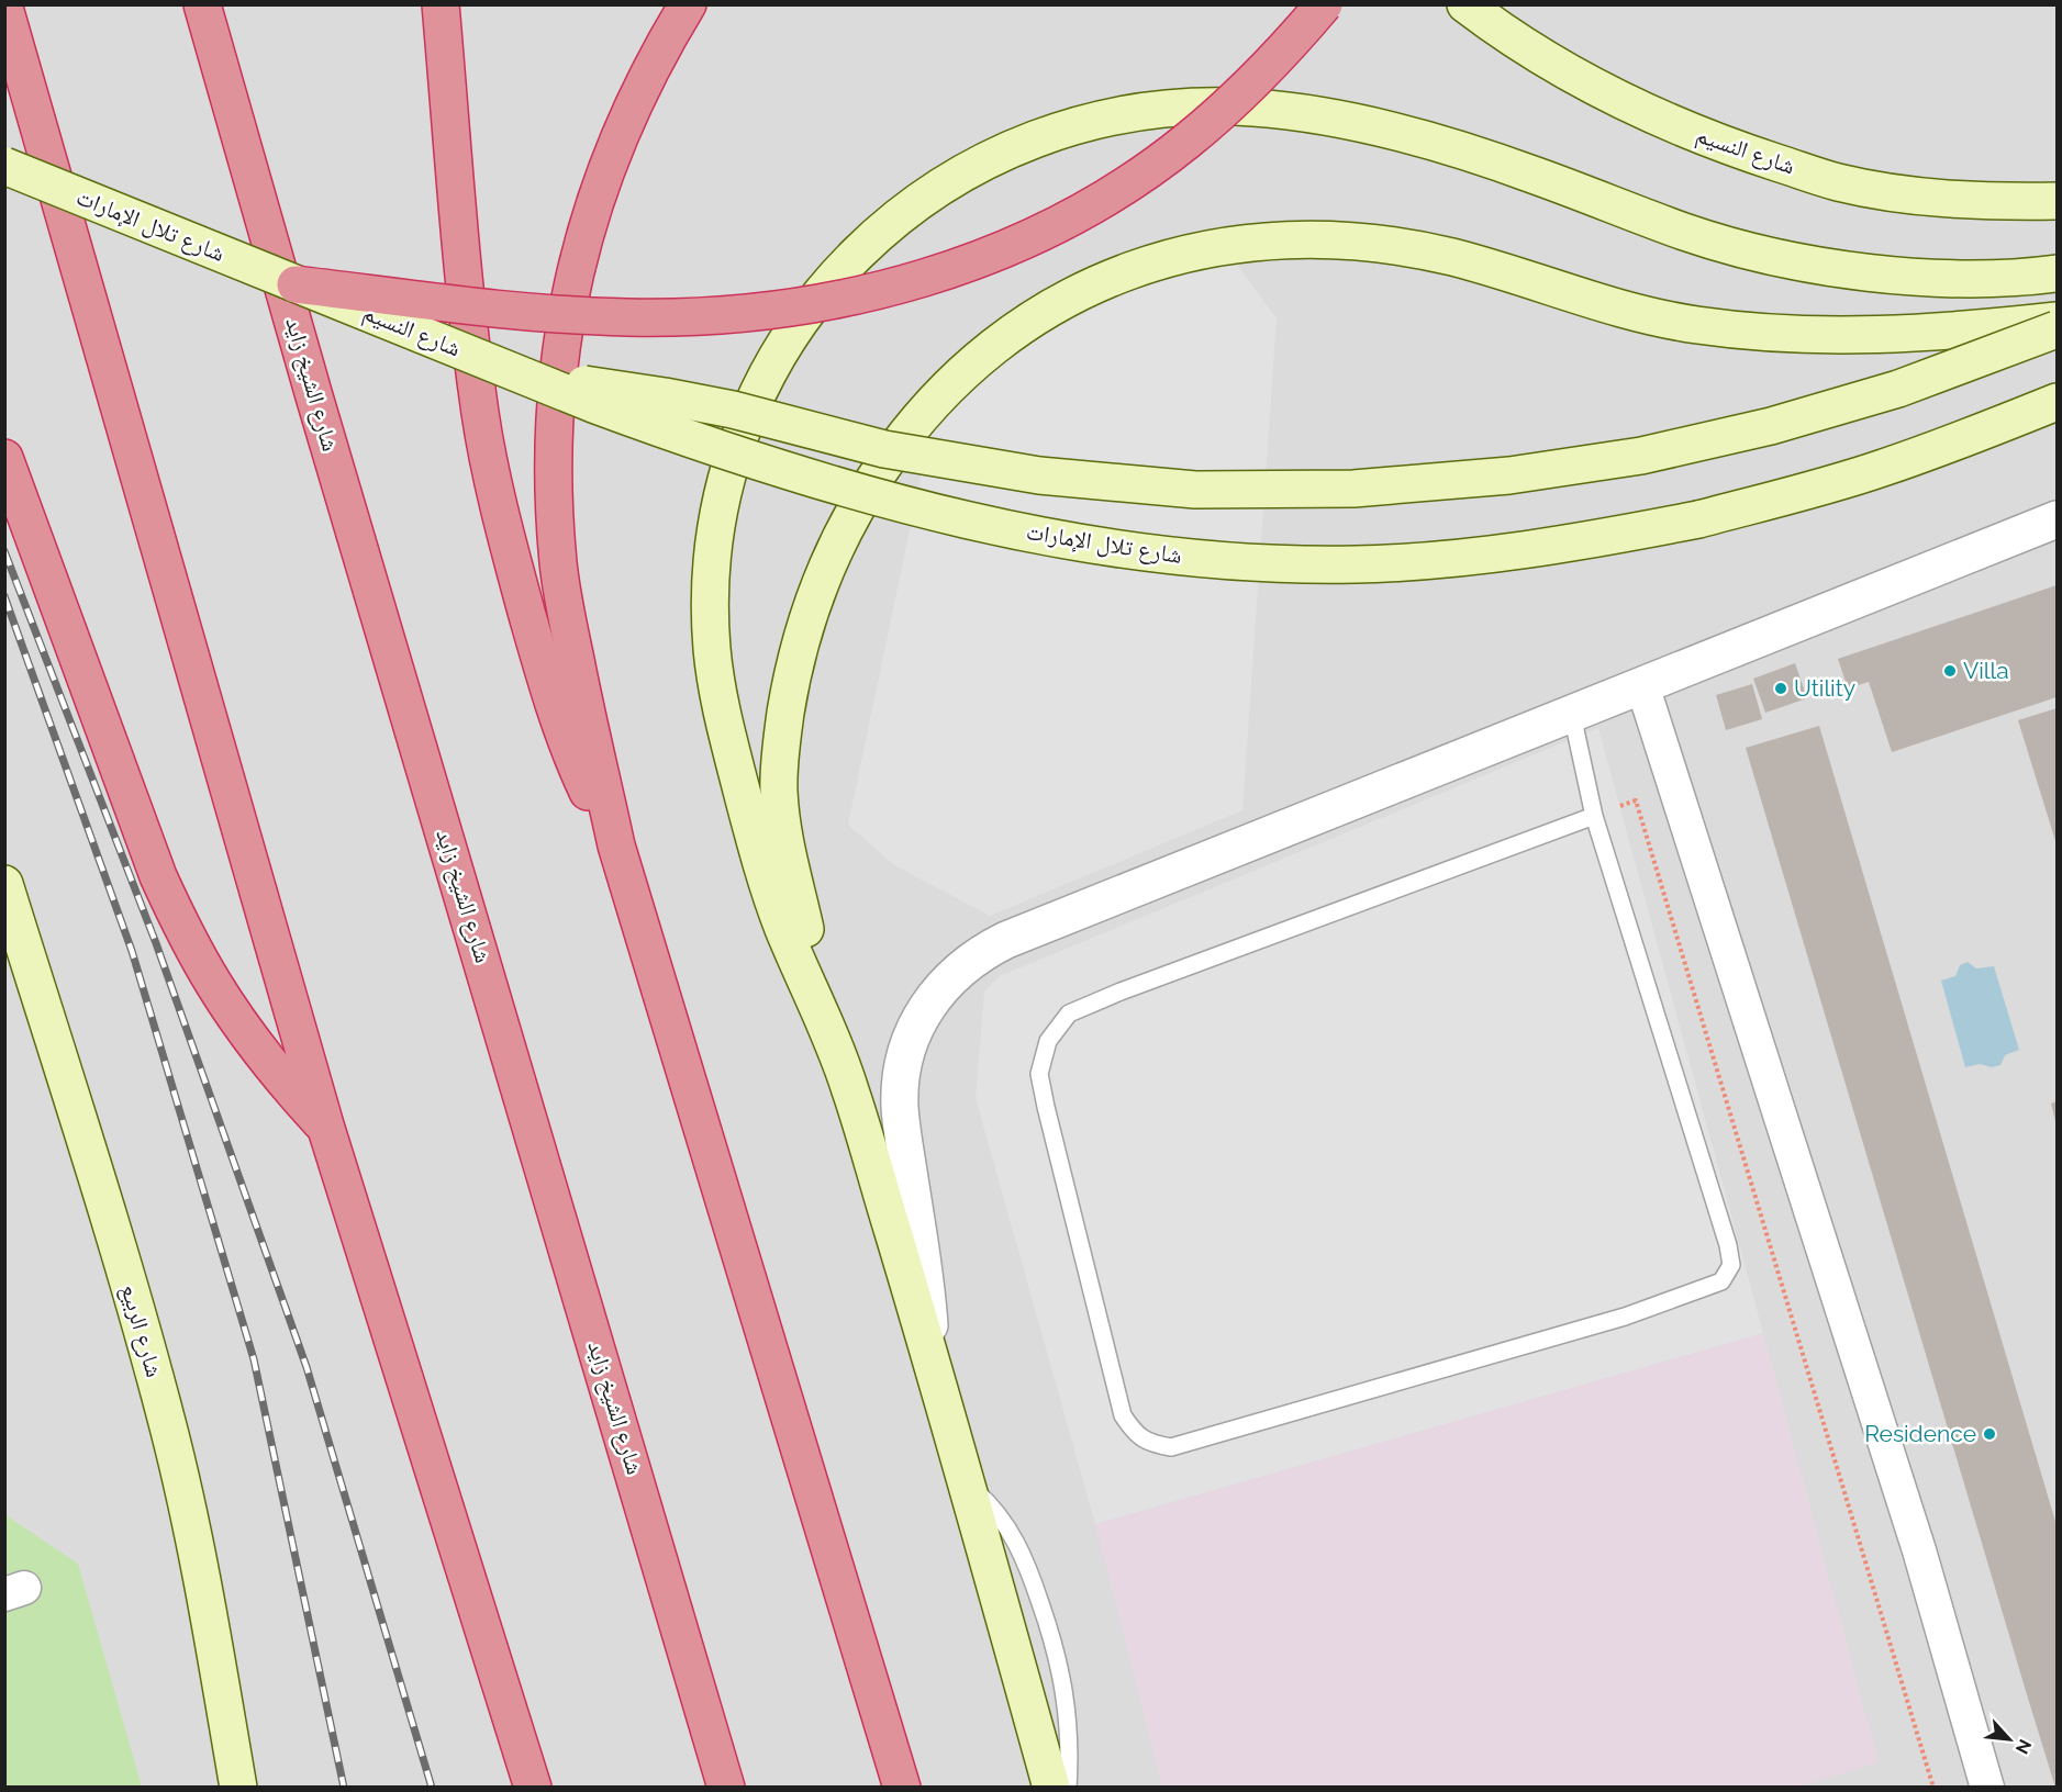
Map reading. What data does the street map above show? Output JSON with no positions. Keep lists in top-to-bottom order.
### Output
{
  "streets": {
    "highway": ["شارع الشيخ زايد"],
    "main road": ["شارع النسيم", "شارع تلال الإمارات", "شارع الربيع"]
  },
  "crossings": [
    ["شارع النسيم", "شارع تلال الإمارات"]
  ],
  "places": ["Villa", "Utility", "Residence"],
  "north": "bottom right"
}
